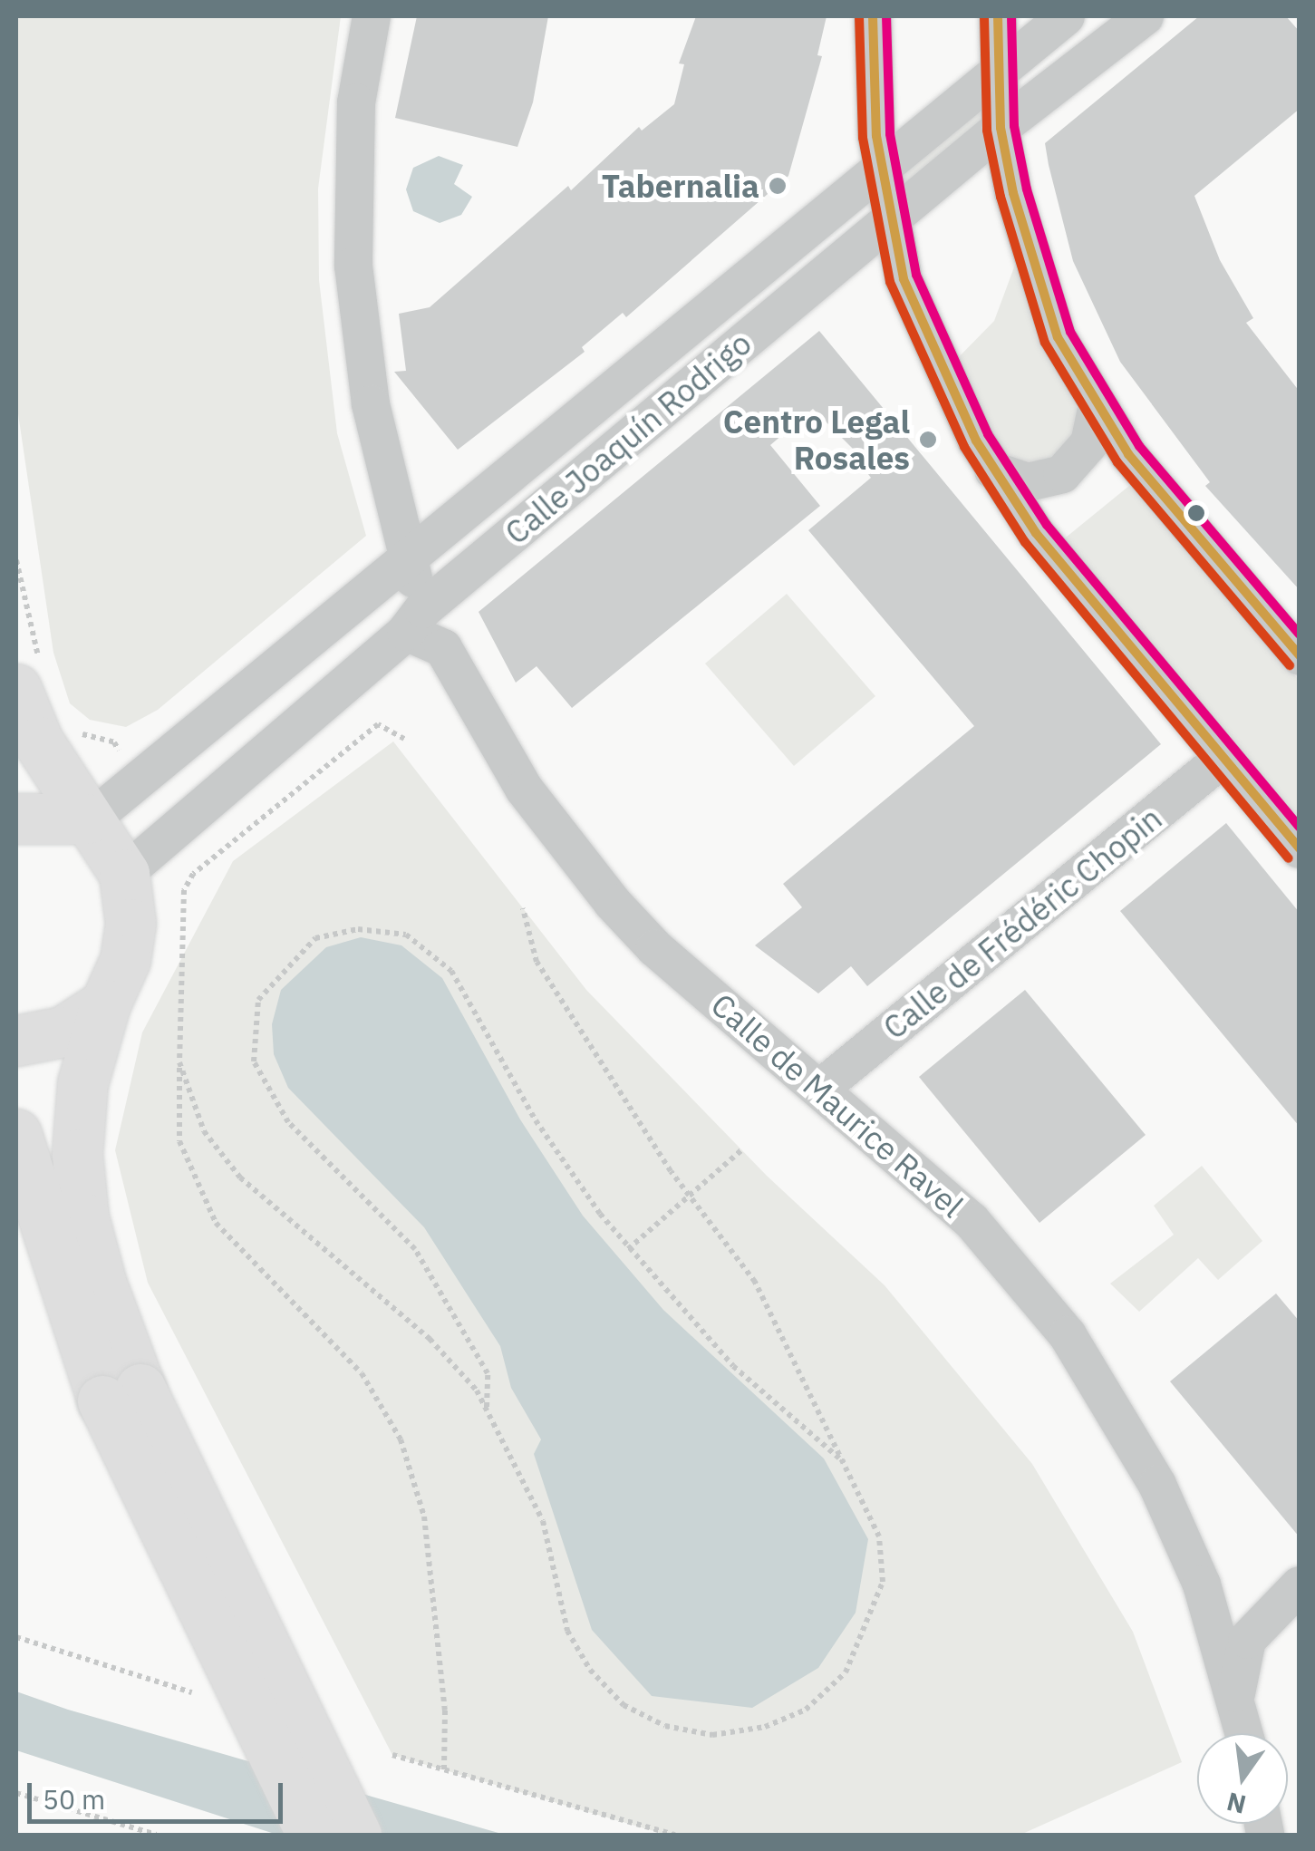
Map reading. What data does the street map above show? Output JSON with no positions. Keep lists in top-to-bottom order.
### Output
{
  "streets": {
    "street": ["Calle Joaquín Rodrigo", "Calle de Frédéric Chopin", "Calle de Maurice Ravel"]
  },
  "crossings": [
    ["Calle Joaquín Rodrigo", "Calle de Maurice Ravel"],
    ["Calle de Frédéric Chopin", "Calle de Maurice Ravel"]
  ],
  "places": ["Tabernalia", "Centro Legal Rosales"],
  "scale_bar": "50 m",
  "north": "bottom"
}
